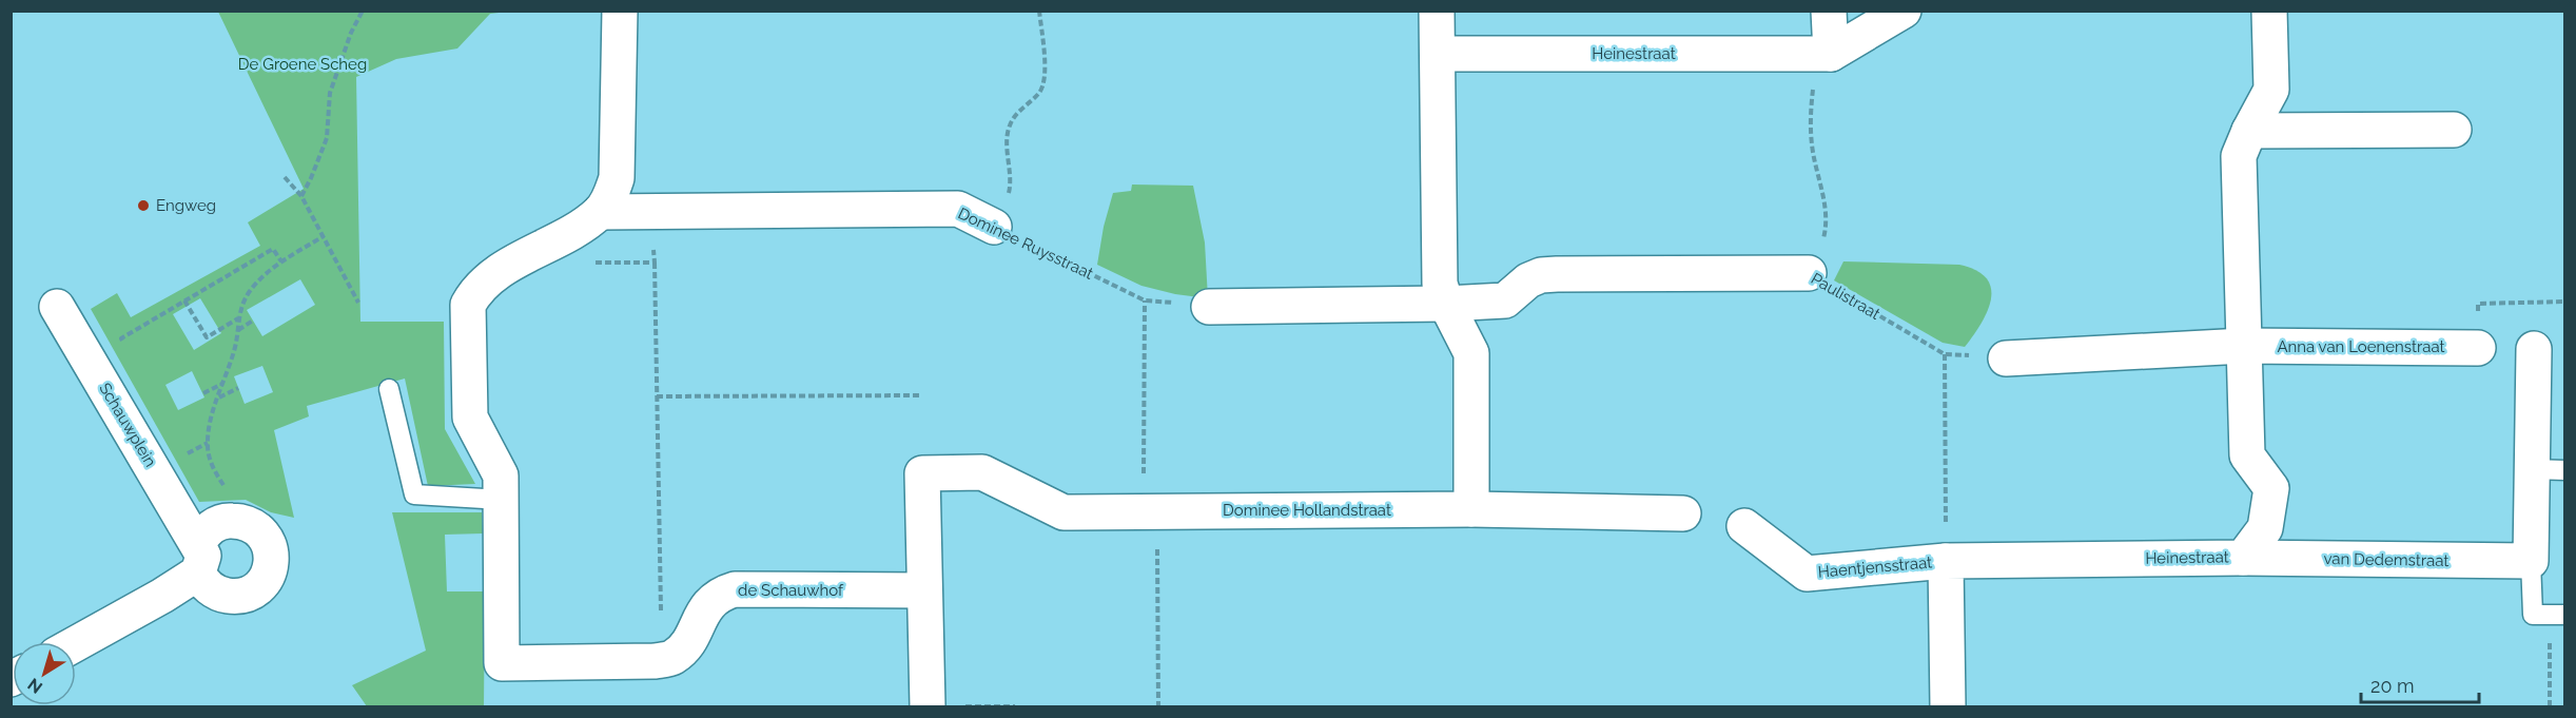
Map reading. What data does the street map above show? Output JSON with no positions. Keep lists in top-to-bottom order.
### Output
{
  "streets": {
    "street": [
      "Heinestraat",
      "Dominee Ruysstraat",
      "Paulistraat",
      "Anna van Loenenstraat",
      "Schauwplein",
      "Dominee Hollandstraat",
      "van Dedemstraat",
      "Haentjensstraat",
      "de Schauwhof"
    ]
  },
  "crossings": [
    ["Heinestraat", "Anna van Loenenstraat"],
    ["Heinestraat", "van Dedemstraat"],
    ["Heinestraat", "Haentjensstraat"],
    ["Dominee Hollandstraat", "de Schauwhof"]
  ],
  "parks": ["De Groene Scheg"],
  "places": ["Engweg"],
  "scale_bar": "20 m",
  "north": "bottom left"
}
